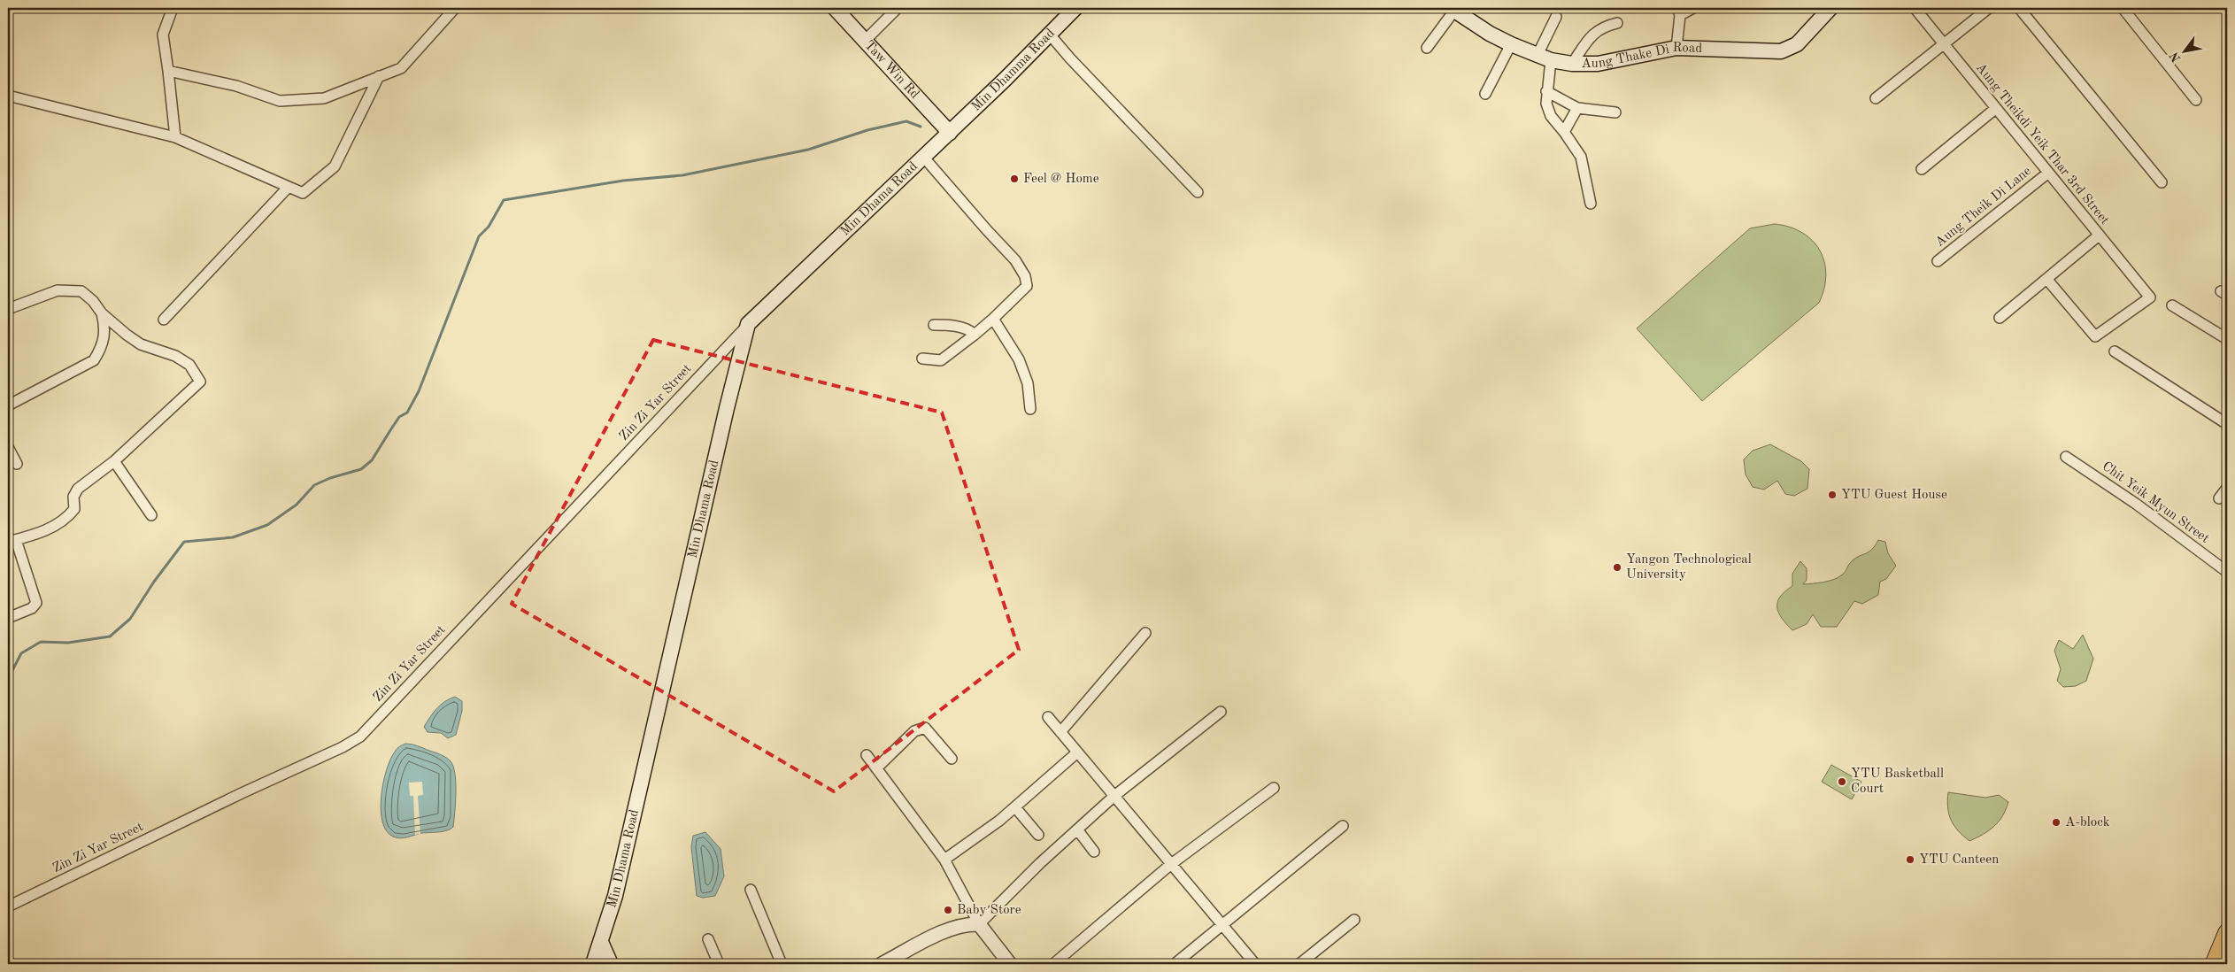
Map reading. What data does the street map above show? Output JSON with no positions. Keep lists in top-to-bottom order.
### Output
{
  "streets": {
    "main road": [
      "Aung Thake Di Road",
      "Taw Win Rd",
      "Min Dhamma Road",
      "Min Dhama Road"
    ],
    "street": [
      "Aung Theikdi Yeik Thar 3rd Street",
      "Aung Theik Di Lane",
      "Zin Zi Yar Street",
      "Chit Yeik Myun Street"
    ]
  },
  "crossings": [
    ["Taw Win Rd", "Min Dhamma Road"],
    ["Taw Win Rd", "Min Dhama Road"],
    ["Min Dhamma Road", "Min Dhama Road"],
    ["Aung Theikdi Yeik Thar 3rd Street", "Aung Theik Di Lane"],
    ["Min Dhama Road", "Zin Zi Yar Street"]
  ],
  "places": [
    "Feel @ Home",
    "YTU Guest House",
    "Yangon Technological University",
    "YTU Basketball Court",
    "A-block",
    "YTU Canteen",
    "Baby Store"
  ],
  "north": "bottom left"
}
